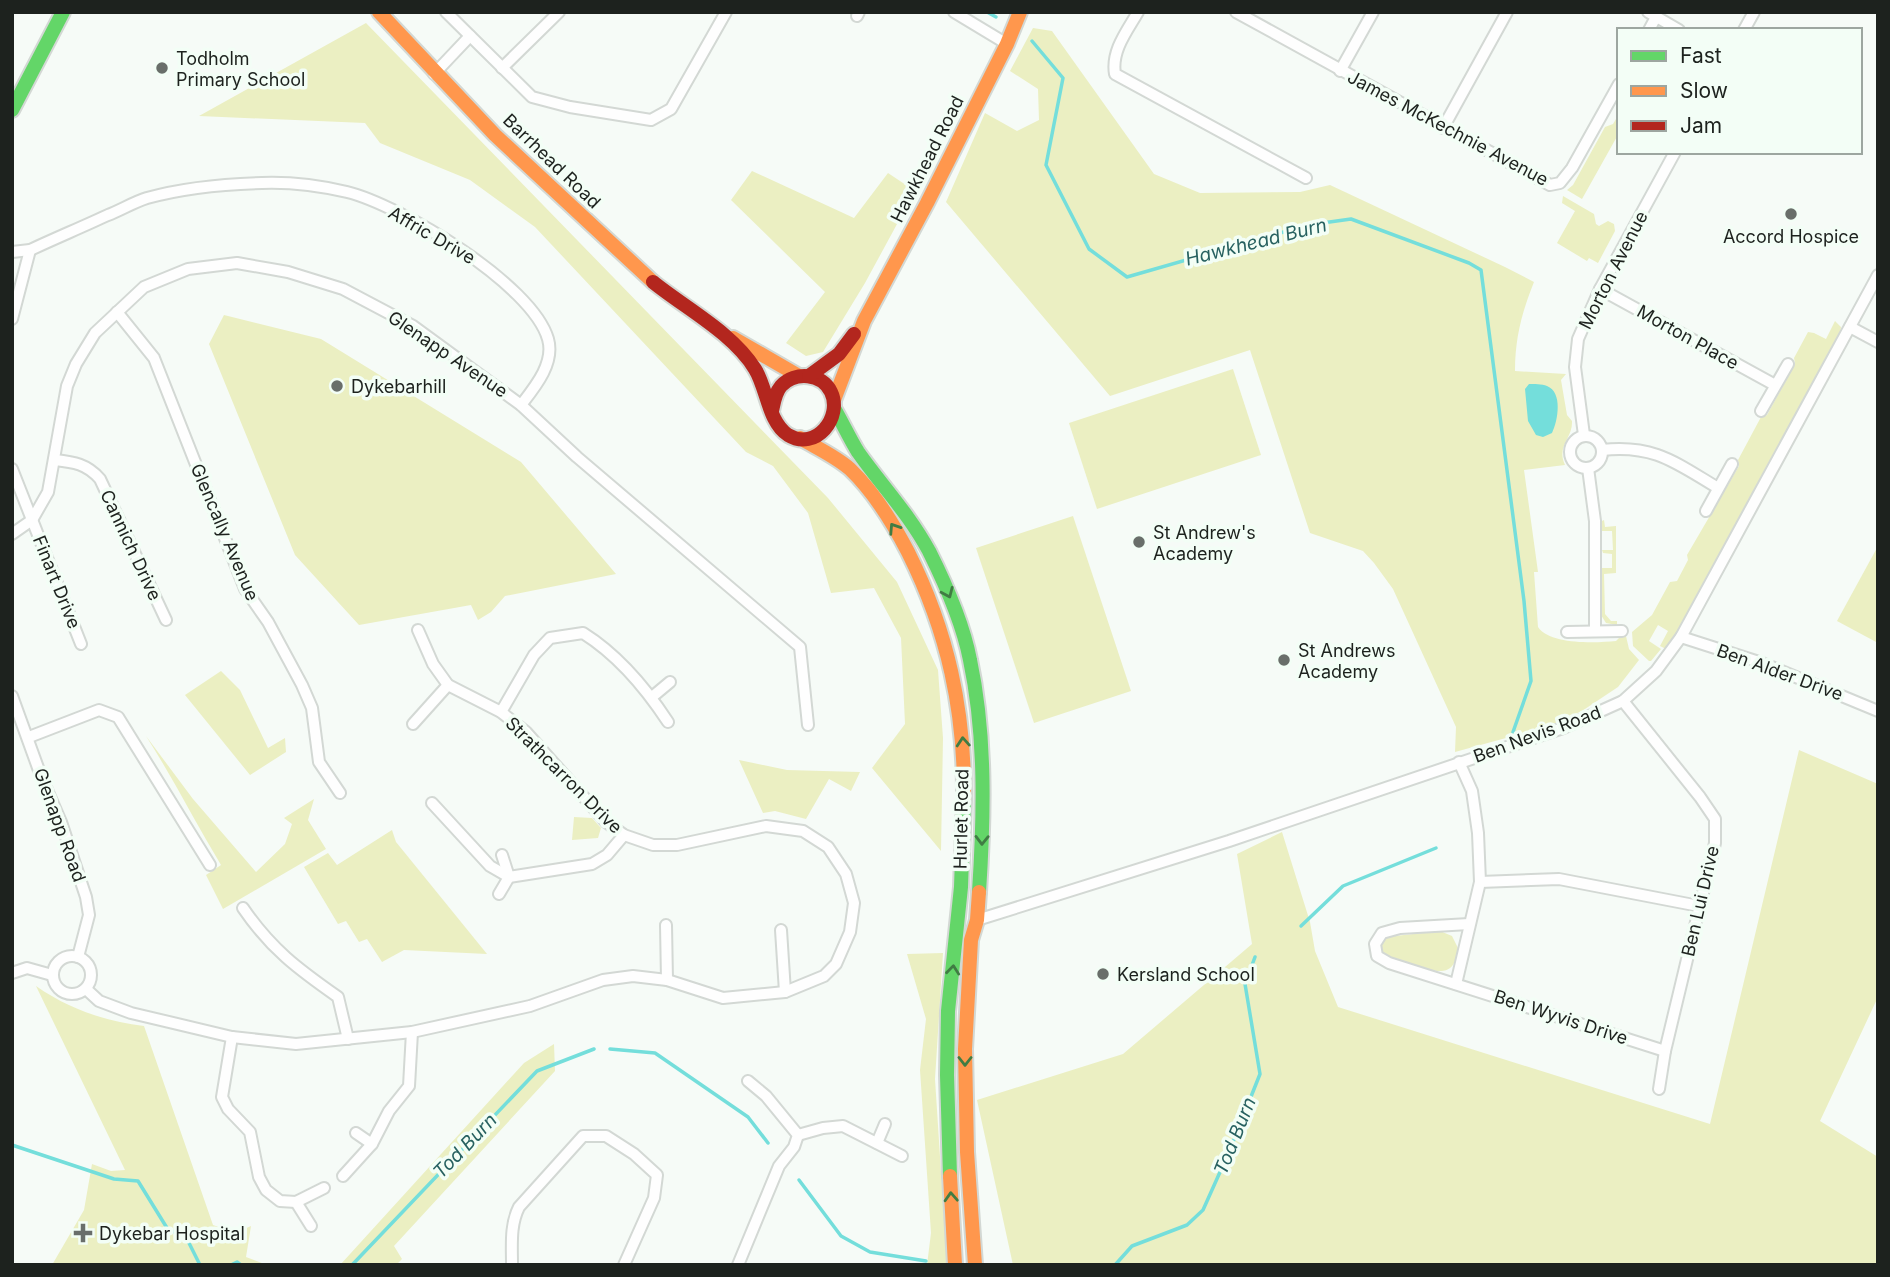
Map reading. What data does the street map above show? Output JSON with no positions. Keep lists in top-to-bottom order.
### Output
{
  "streets": {
    "main road": ["Hawkhead Road", "Barrhead Road", "Hurlet Road"],
    "street": [
      "James McKechnie Avenue",
      "Affric Drive",
      "Morton Avenue",
      "Morton Place",
      "Glenapp Avenue",
      "Glencally Avenue",
      "Cannich Drive",
      "Finart Drive",
      "Ben Alder Drive",
      "Ben Nevis Road",
      "Strathcarron Drive",
      "Glenapp Road",
      "Ben Lui Drive",
      "Ben Wyvis Drive"
    ]
  },
  "crossings": [
    ["Hawkhead Road", "Barrhead Road"],
    ["Hawkhead Road", "Hurlet Road"],
    ["Barrhead Road", "Hurlet Road"],
    ["Affric Drive", "Glenapp Avenue"],
    ["Morton Avenue", "Morton Place"],
    ["Glenapp Avenue", "Glencally Avenue"],
    ["Glenapp Avenue", "Cannich Drive"],
    ["Glenapp Avenue", "Finart Drive"],
    ["Ben Alder Drive", "Ben Nevis Road"],
    ["Ben Nevis Road", "Hurlet Road"],
    ["Ben Nevis Road", "Ben Lui Drive"],
    ["Strathcarron Drive", "Glenapp Road"],
    ["Ben Lui Drive", "Ben Wyvis Drive"]
  ],
  "water": ["Hawkhead Burn", "Tod Burn"],
  "places": {
    "other": [
      "Todholm Primary School",
      "Accord Hospice",
      "Dykebarhill",
      "St Andrew's Academy",
      "St Andrews Academy",
      "Kersland School"
    ],
    "health": ["Dykebar Hospital"]
  },
  "legend": ["Fast", "Slow", "Jam"]
}
